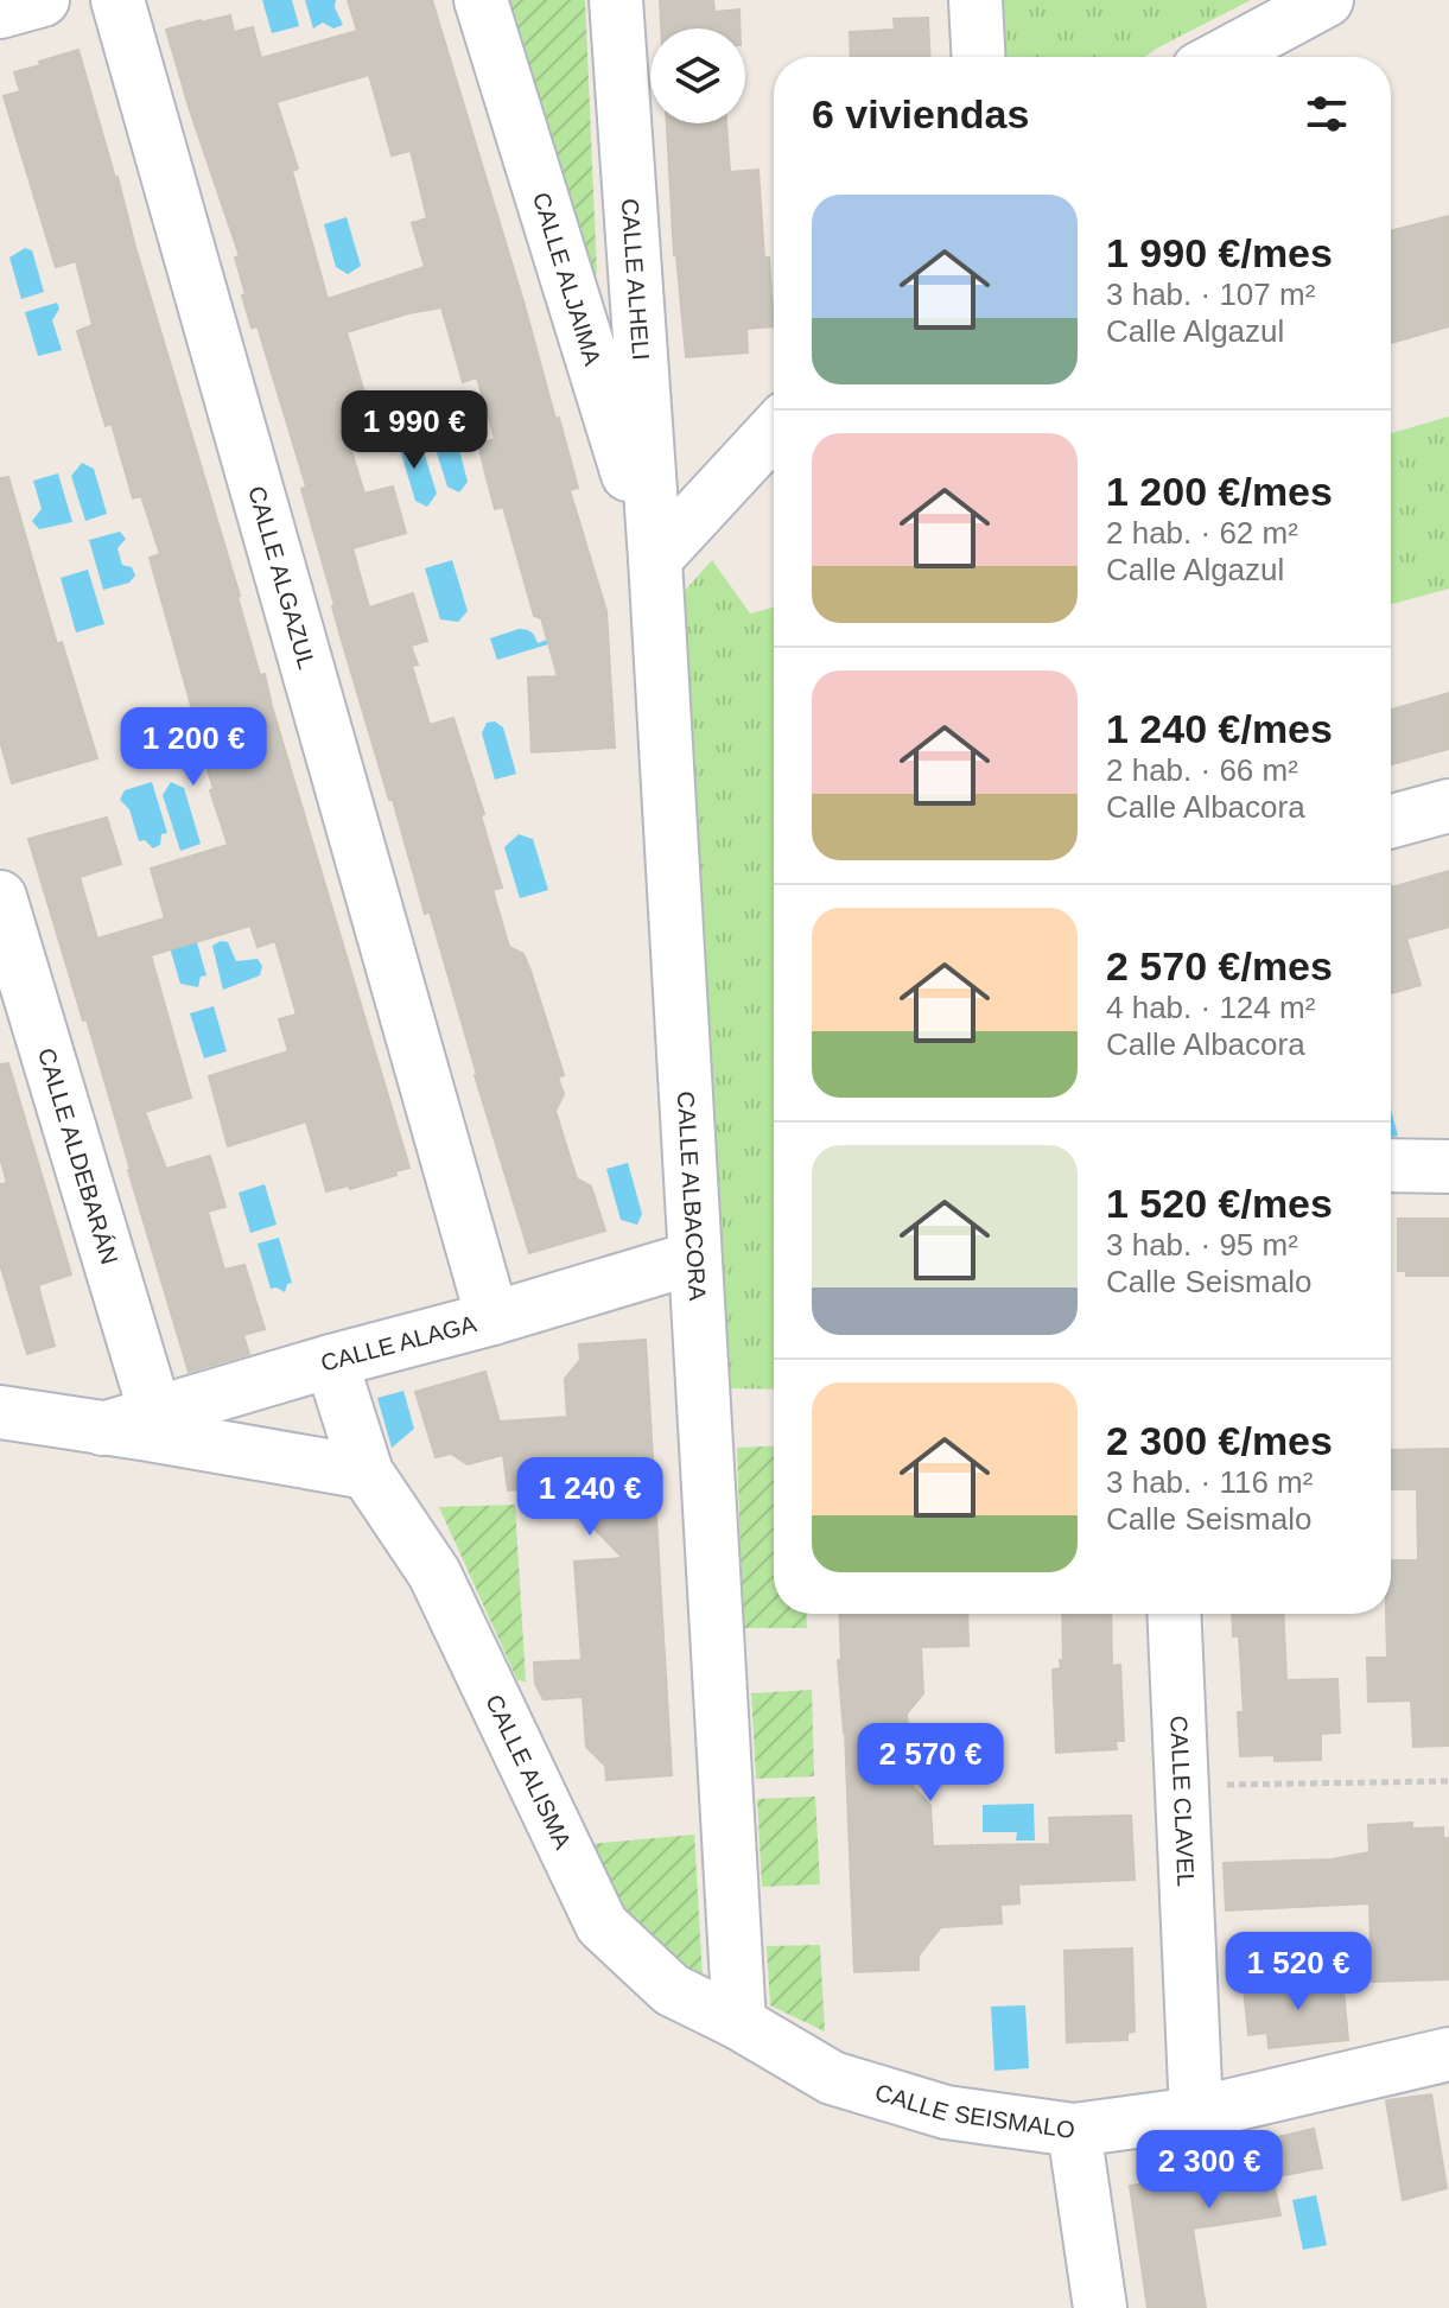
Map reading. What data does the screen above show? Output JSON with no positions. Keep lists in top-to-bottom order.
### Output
{
  "streets": {
    "street": [
      "CALLE ALJAIMA",
      "CALLE ALHELI",
      "CALLE ALGAZUL",
      "CALLE ALDEBARÁN",
      "CALLE ALBACORA",
      "CALLE ALAGA",
      "CALLE ALISMA",
      "CALLE CLAVEL",
      "CALLE SEISMALO"
    ]
  },
  "crossings": [
    ["CALLE ALJAIMA", "CALLE ALHELI"],
    ["CALLE ALJAIMA", "CALLE ALBACORA"],
    ["CALLE ALHELI", "CALLE ALBACORA"],
    ["CALLE ALGAZUL", "CALLE ALAGA"],
    ["CALLE ALDEBARÁN", "CALLE ALAGA"],
    ["CALLE ALBACORA", "CALLE ALAGA"],
    ["CALLE ALBACORA", "CALLE ALISMA"],
    ["CALLE ALBACORA", "CALLE SEISMALO"],
    ["CALLE ALAGA", "CALLE ALISMA"],
    ["CALLE ALISMA", "CALLE SEISMALO"],
    ["CALLE CLAVEL", "CALLE SEISMALO"]
  ],
  "page": {
    "heading": "6 viviendas",
    "list": [
      {
        "name": "1 990 €/mes",
        "note": "3 hab. · 107 m² · Calle Algazul"
      },
      {
        "name": "1 200 €/mes",
        "note": "2 hab. · 62 m² · Calle Algazul"
      },
      {
        "name": "1 240 €/mes",
        "note": "2 hab. · 66 m² · Calle Albacora"
      },
      {
        "name": "2 570 €/mes",
        "note": "4 hab. · 124 m² · Calle Albacora"
      },
      {
        "name": "1 520 €/mes",
        "note": "3 hab. · 95 m² · Calle Seismalo"
      },
      {
        "name": "2 300 €/mes",
        "note": "3 hab. · 116 m² · Calle Seismalo"
      }
    ],
    "price": [
      "1 990 €",
      "1 200 €",
      "1 240 €",
      "2 570 €",
      "1 520 €",
      "2 300 €"
    ]
  }
}
